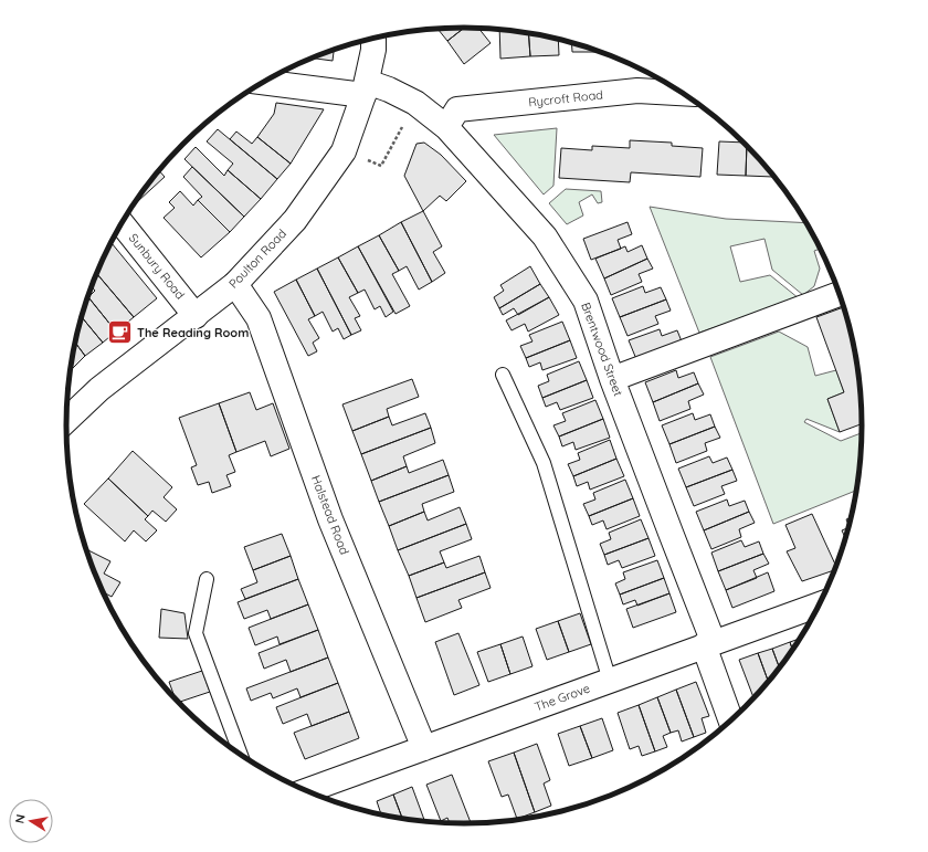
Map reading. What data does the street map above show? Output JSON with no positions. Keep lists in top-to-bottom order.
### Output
{
  "streets": {
    "street": [
      "Rycroft Road",
      "Poulton Road",
      "Sunbury Road",
      "Brentwood Street",
      "Halstead Road",
      "The Grove"
    ]
  },
  "crossings": [
    ["Rycroft Road", "Brentwood Street"],
    ["Poulton Road", "Sunbury Road"],
    ["Poulton Road", "Brentwood Street"],
    ["Poulton Road", "Halstead Road"],
    ["Brentwood Street", "The Grove"],
    ["Halstead Road", "The Grove"]
  ],
  "places": {
    "cafe": ["The Reading Room"]
  },
  "north": "left"
}
